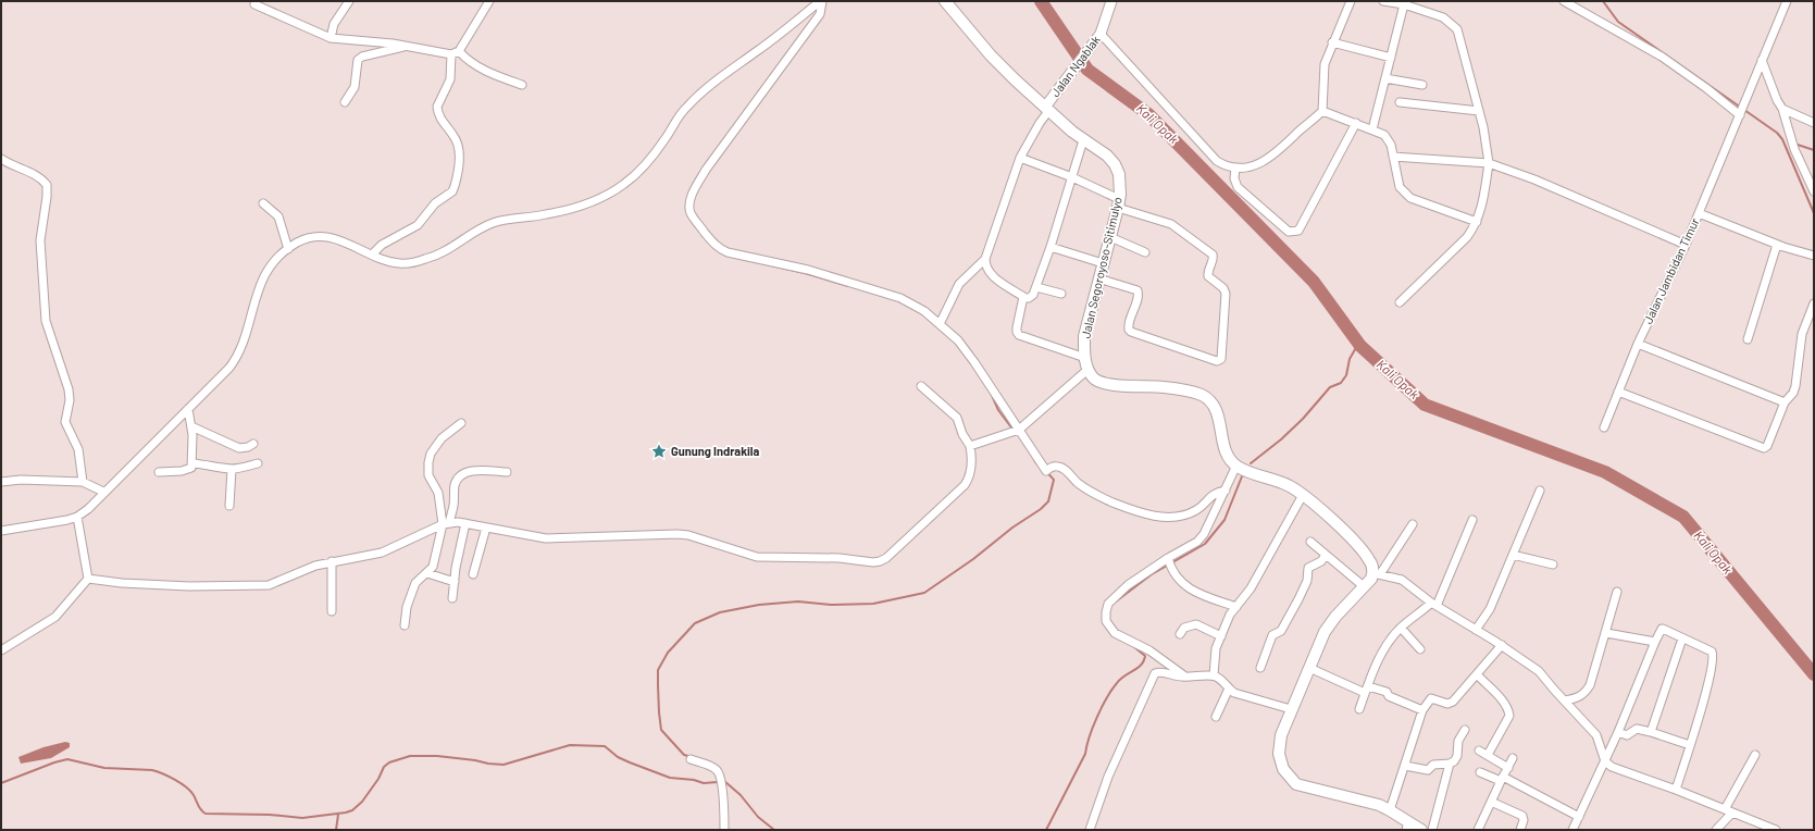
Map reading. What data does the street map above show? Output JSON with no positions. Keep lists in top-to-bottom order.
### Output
{
  "streets": {
    "main road": ["Jalan Segoroyoso-Sitimulyo"],
    "street": ["Jalan Ngablak", "Jalan Jambidan Timur"]
  },
  "crossings": [
    ["Jalan Ngablak", "Jalan Segoroyoso-Sitimulyo"]
  ],
  "water": ["Kali Opak"],
  "places": {
    "place": ["Gunung Indrakila"]
  }
}
